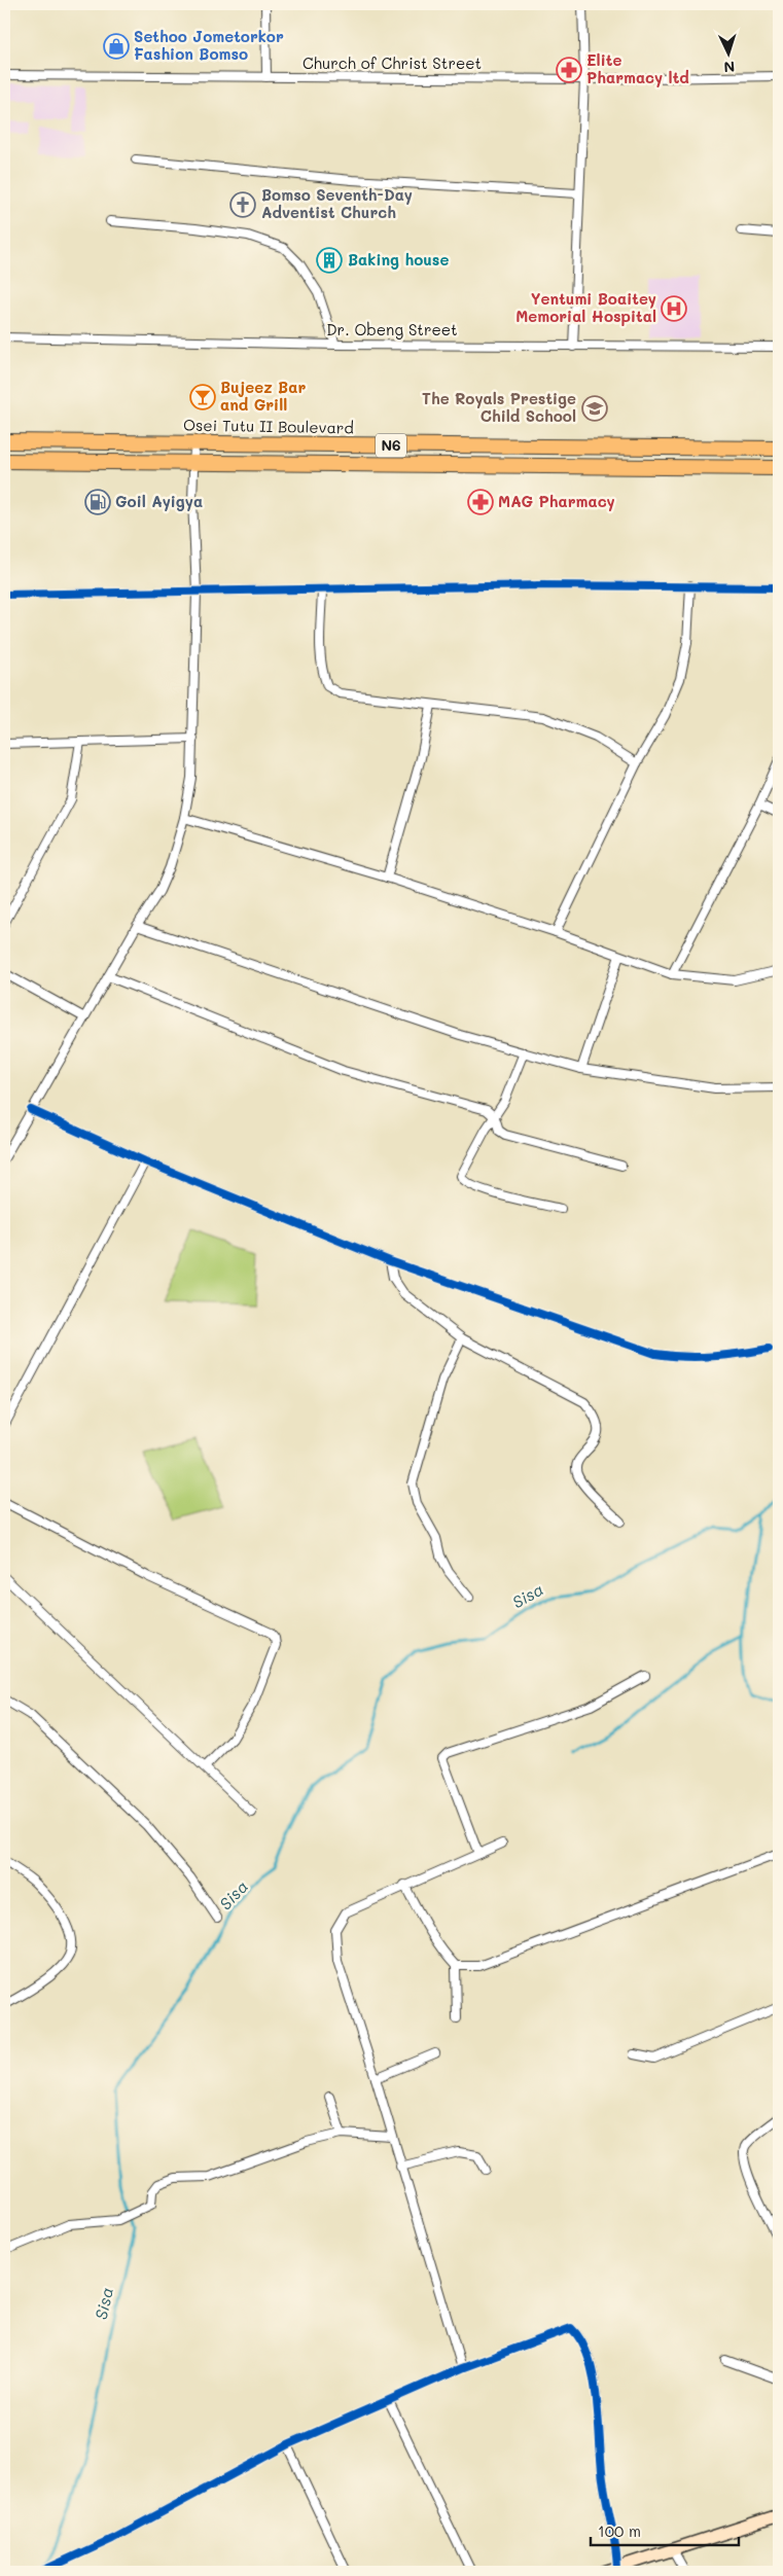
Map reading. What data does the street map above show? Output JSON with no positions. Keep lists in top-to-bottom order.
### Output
{
  "streets": {
    "highway": ["Osei Tutu II Boulevard", "N6"],
    "street": ["Church of Christ Street", "Dr. Obeng Street"]
  },
  "water": ["Sisa"],
  "places": {
    "shop": ["Sethoo Jometorkor Fashion Bomso"],
    "pharmacy": ["Elite Pharmacy ltd", "MAG Pharmacy"],
    "church": ["Bomso Seventh-Day Adventist Church"],
    "building": ["Baking house"],
    "hospital": ["Yentumi Boaitey Memorial Hospital"],
    "bar": ["Bujeez Bar and Grill"],
    "school or university": ["The Royals Prestige Child School"],
    "fuel station": ["Goil Ayigya"]
  },
  "scale_bar": "100 m",
  "north": "bottom"
}
